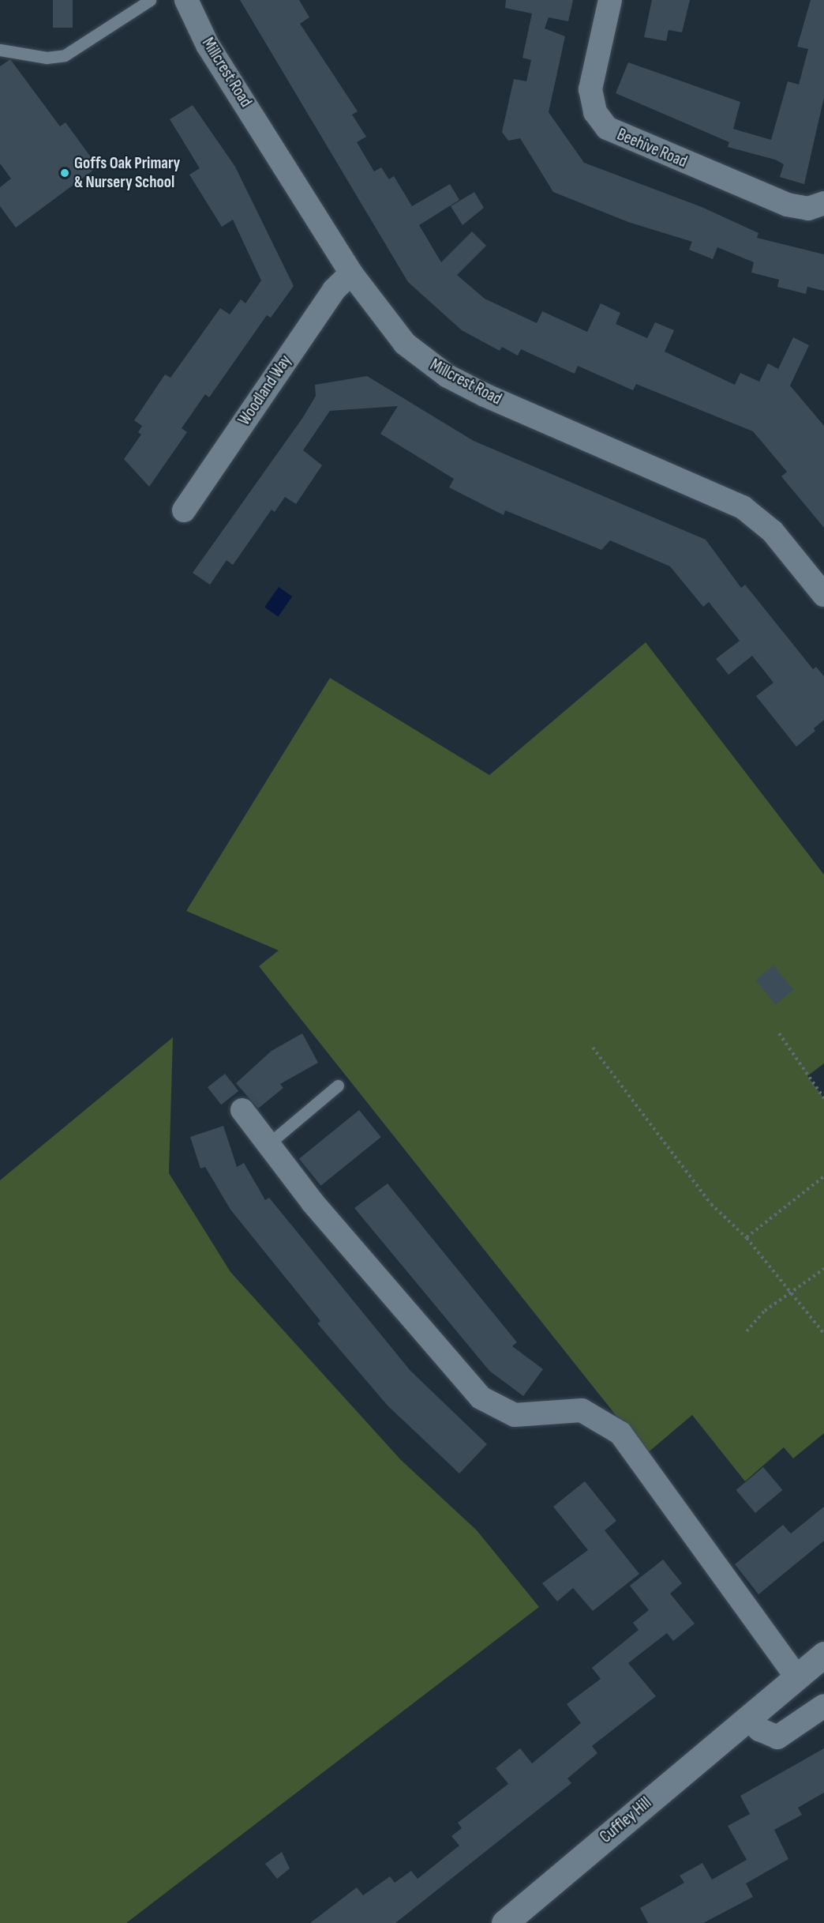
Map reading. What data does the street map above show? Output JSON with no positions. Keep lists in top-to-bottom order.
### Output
{
  "streets": {
    "main road": ["Cuffley Hill"],
    "street": ["Millcrest Road", "Beehive Road", "Woodland Way"]
  },
  "crossings": [
    ["Millcrest Road", "Woodland Way"]
  ],
  "places": ["Goffs Oak Primary & Nursery School"]
}
